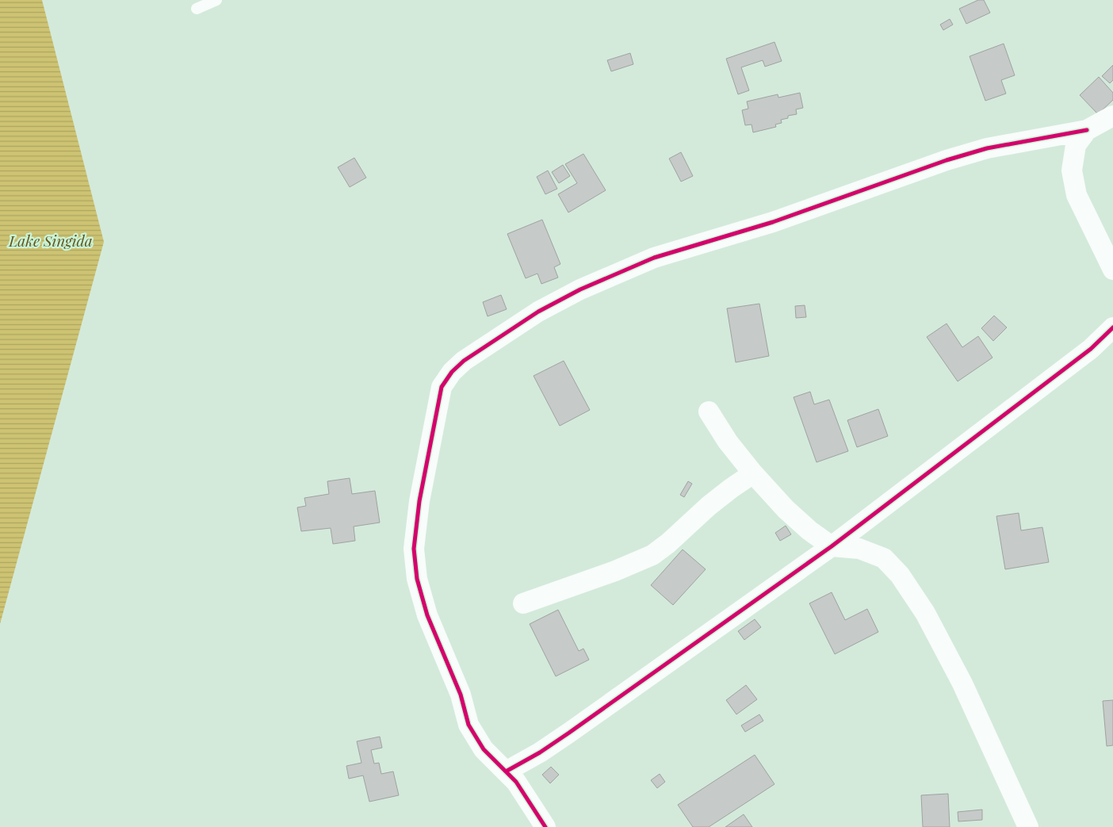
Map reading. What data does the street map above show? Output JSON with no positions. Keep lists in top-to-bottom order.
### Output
{
  "water": ["Lake Singida"]
}
